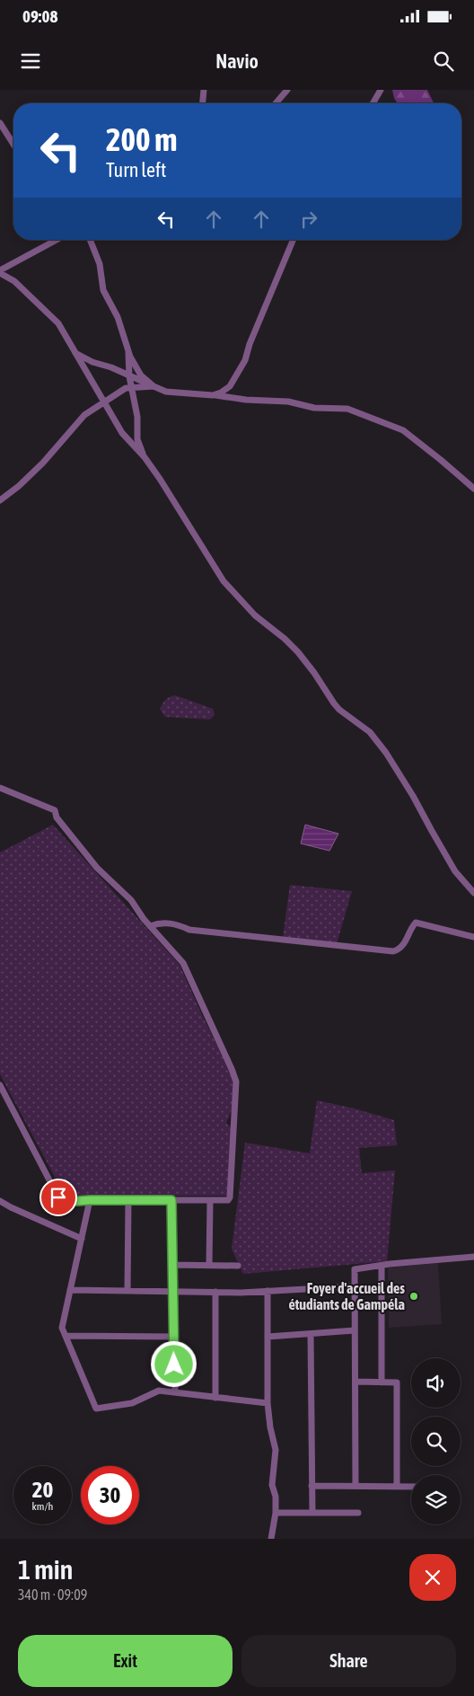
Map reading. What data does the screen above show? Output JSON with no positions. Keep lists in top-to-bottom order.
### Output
{
  "places": ["Foyer d'accueil des étudiants de Gampéla"],
  "page": {
    "status": "09:08",
    "header": "Navio",
    "turn": ["200 m", "Turn left"],
    "speed": "20 km/h",
    "limit": "30",
    "heading": ["1 min", "340 m · 09:09"],
    "buttons": ["Exit", "Share"]
  }
}
